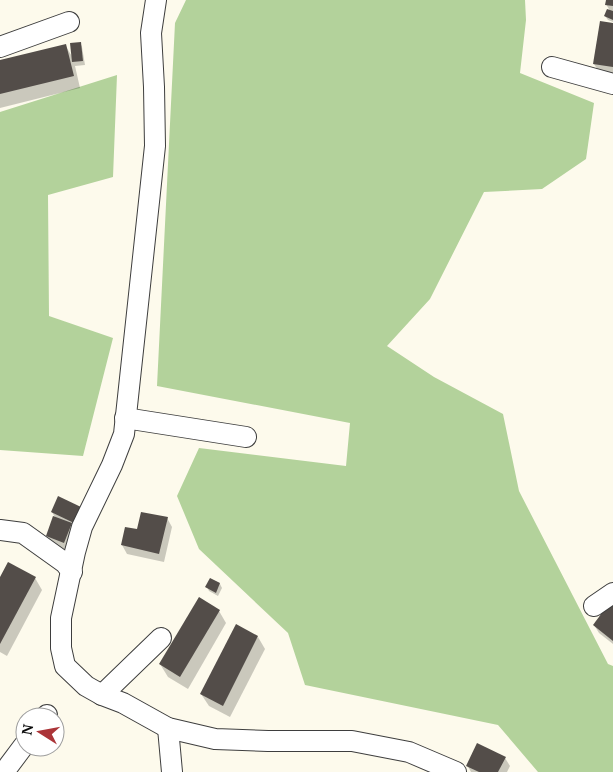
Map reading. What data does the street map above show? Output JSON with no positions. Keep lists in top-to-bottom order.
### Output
{
  "north": "left"
}
